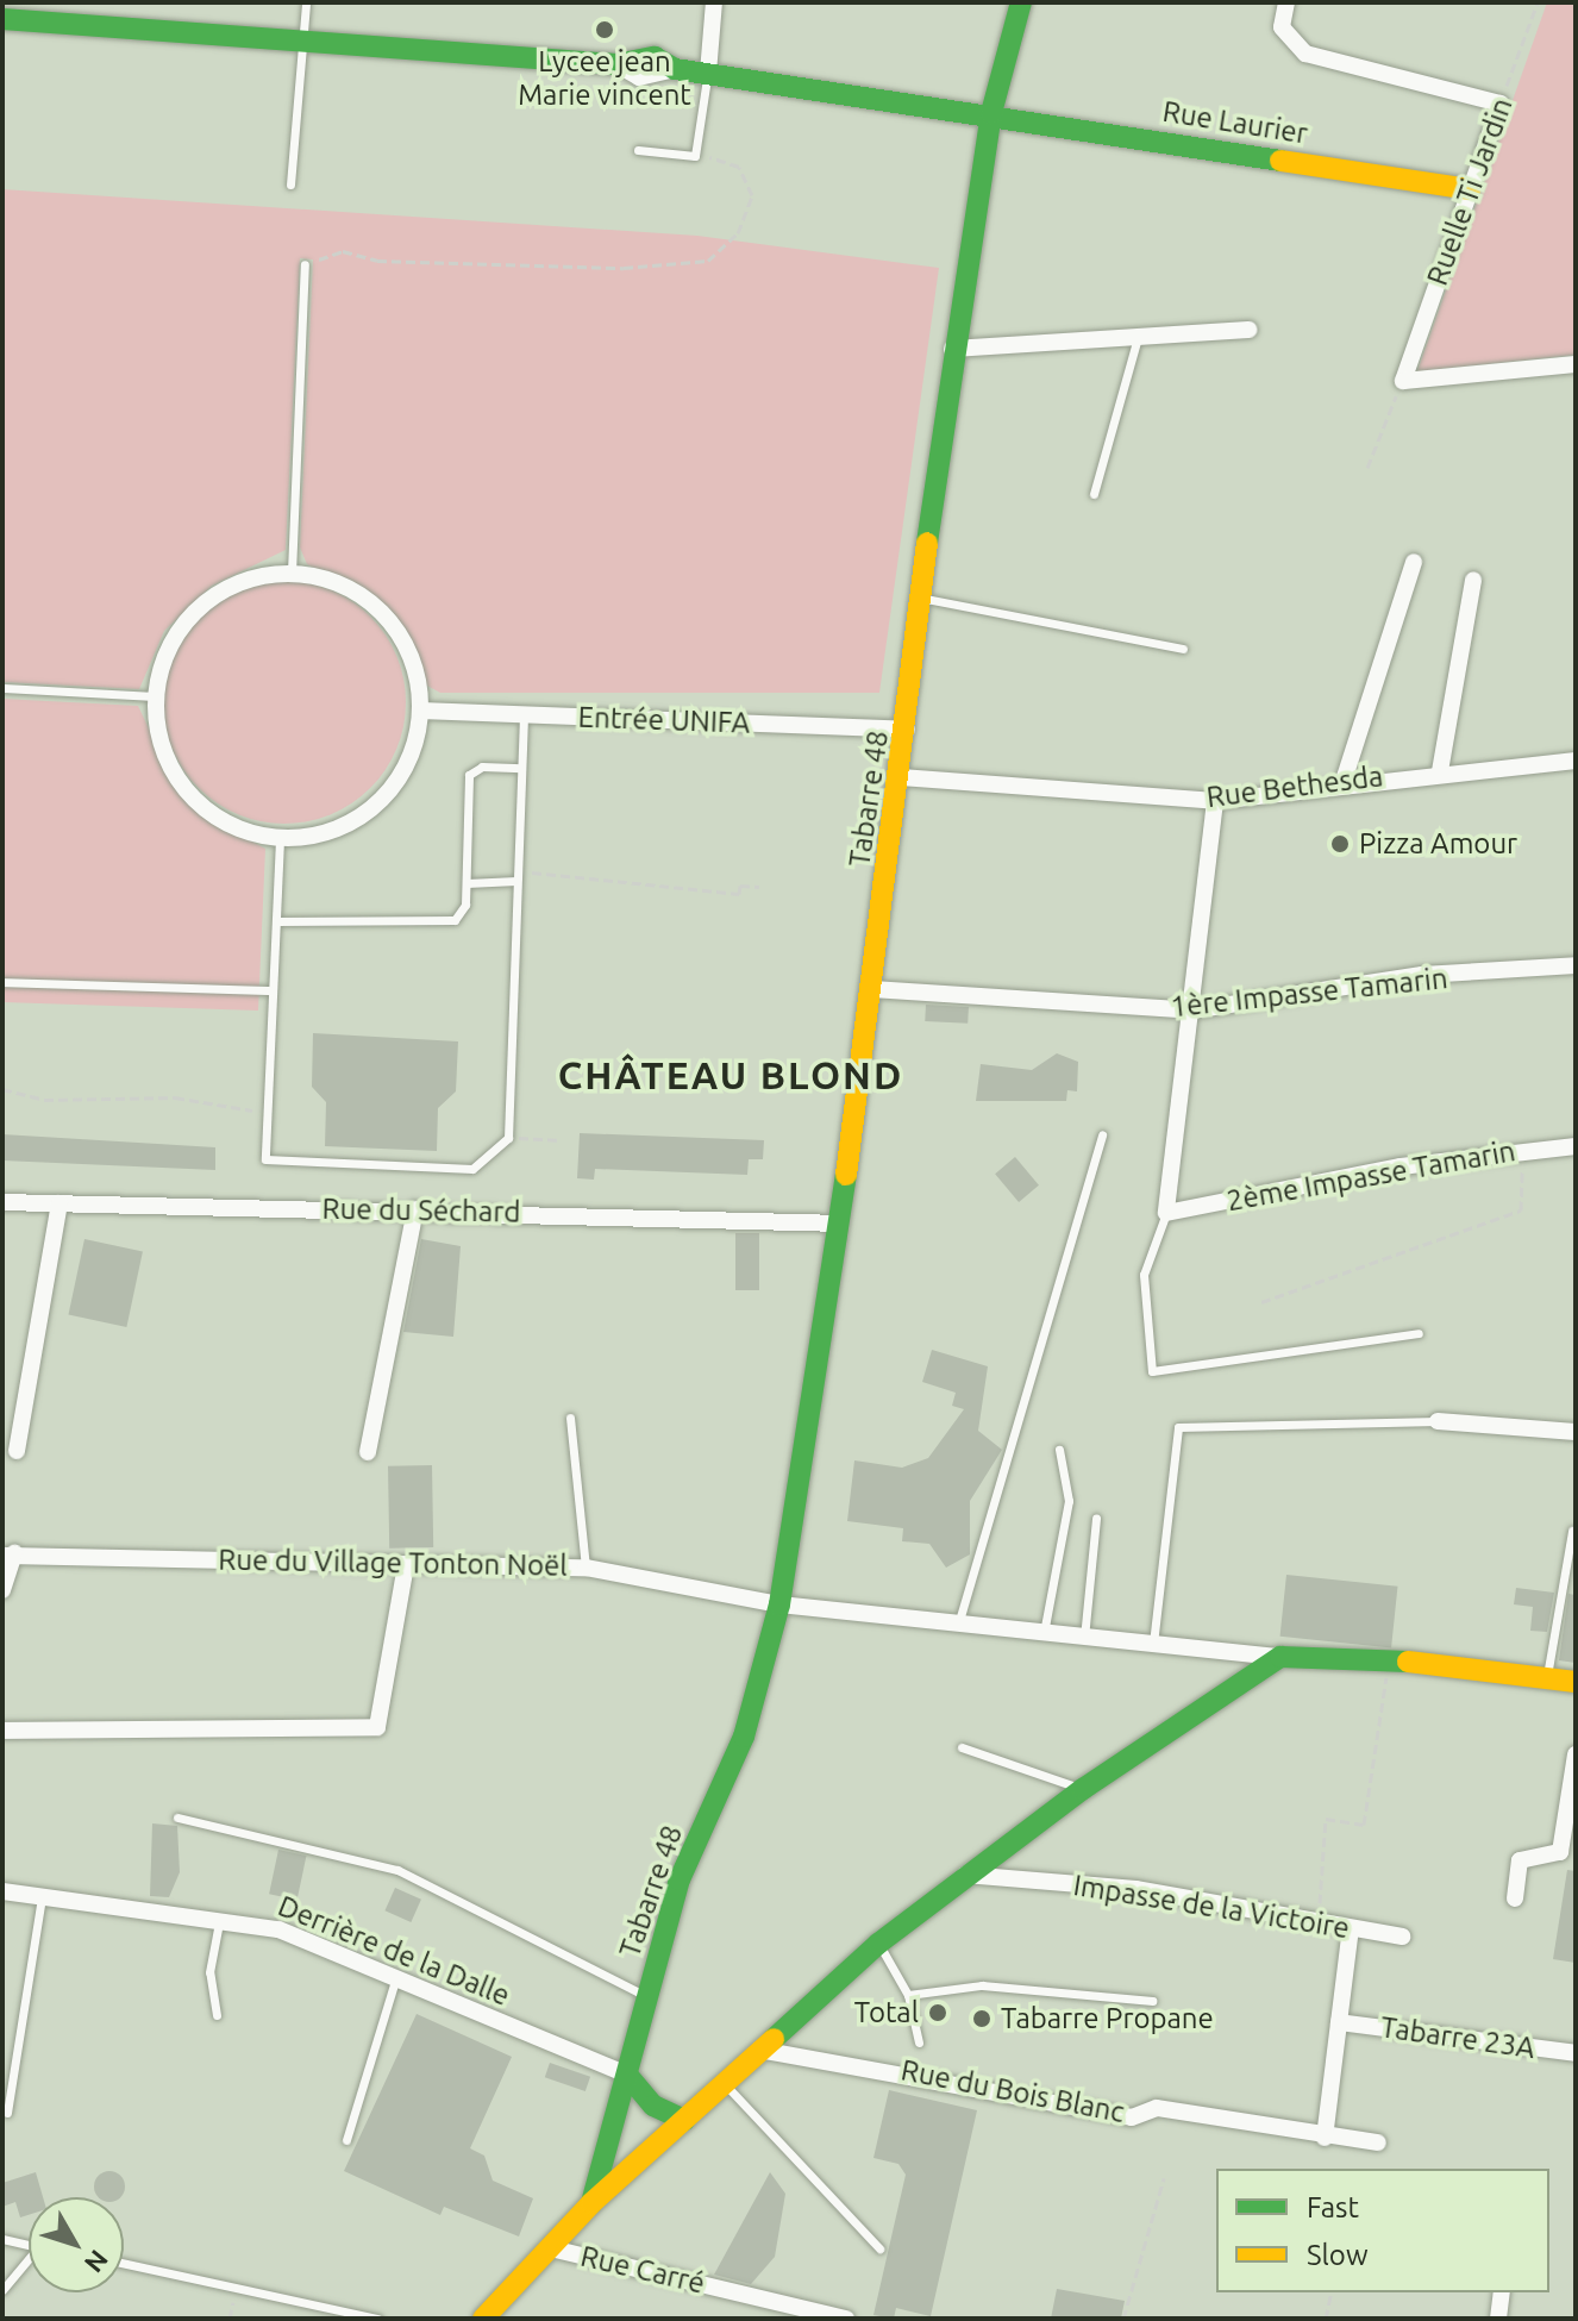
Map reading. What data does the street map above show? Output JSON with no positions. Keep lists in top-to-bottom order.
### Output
{
  "streets": {
    "street": [
      "Rue Laurier",
      "Ruelle Ti Jardin",
      "Entrée UNIFA",
      "Rue Bethesda",
      "Tabarre 48",
      "1ère Impasse Tamarin",
      "2ème Impasse Tamarin",
      "Rue du Séchard",
      "Rue du Village Tonton Noël",
      "Impasse de la Victoire",
      "Derrière de la Dalle",
      "Tabarre 23A",
      "Rue du Bois Blanc",
      "Rue Carré"
    ]
  },
  "crossings": [
    ["Rue Laurier", "Ruelle Ti Jardin"],
    ["Rue Laurier", "Tabarre 48"],
    ["Entrée UNIFA", "Tabarre 48"],
    ["Rue Bethesda", "Tabarre 48"],
    ["Tabarre 48", "1ère Impasse Tamarin"],
    ["Tabarre 48", "Rue du Séchard"],
    ["Tabarre 48", "Rue du Village Tonton Noël"],
    ["Tabarre 48", "Derrière de la Dalle"]
  ],
  "districts": ["CHÂTEAU BLOND"],
  "places": [
    "Lycee jean Marie vincent",
    "Pizza Amour",
    "Total",
    "Tabarre Propane"
  ],
  "legend": ["Fast", "Slow"],
  "north": "bottom right"
}
